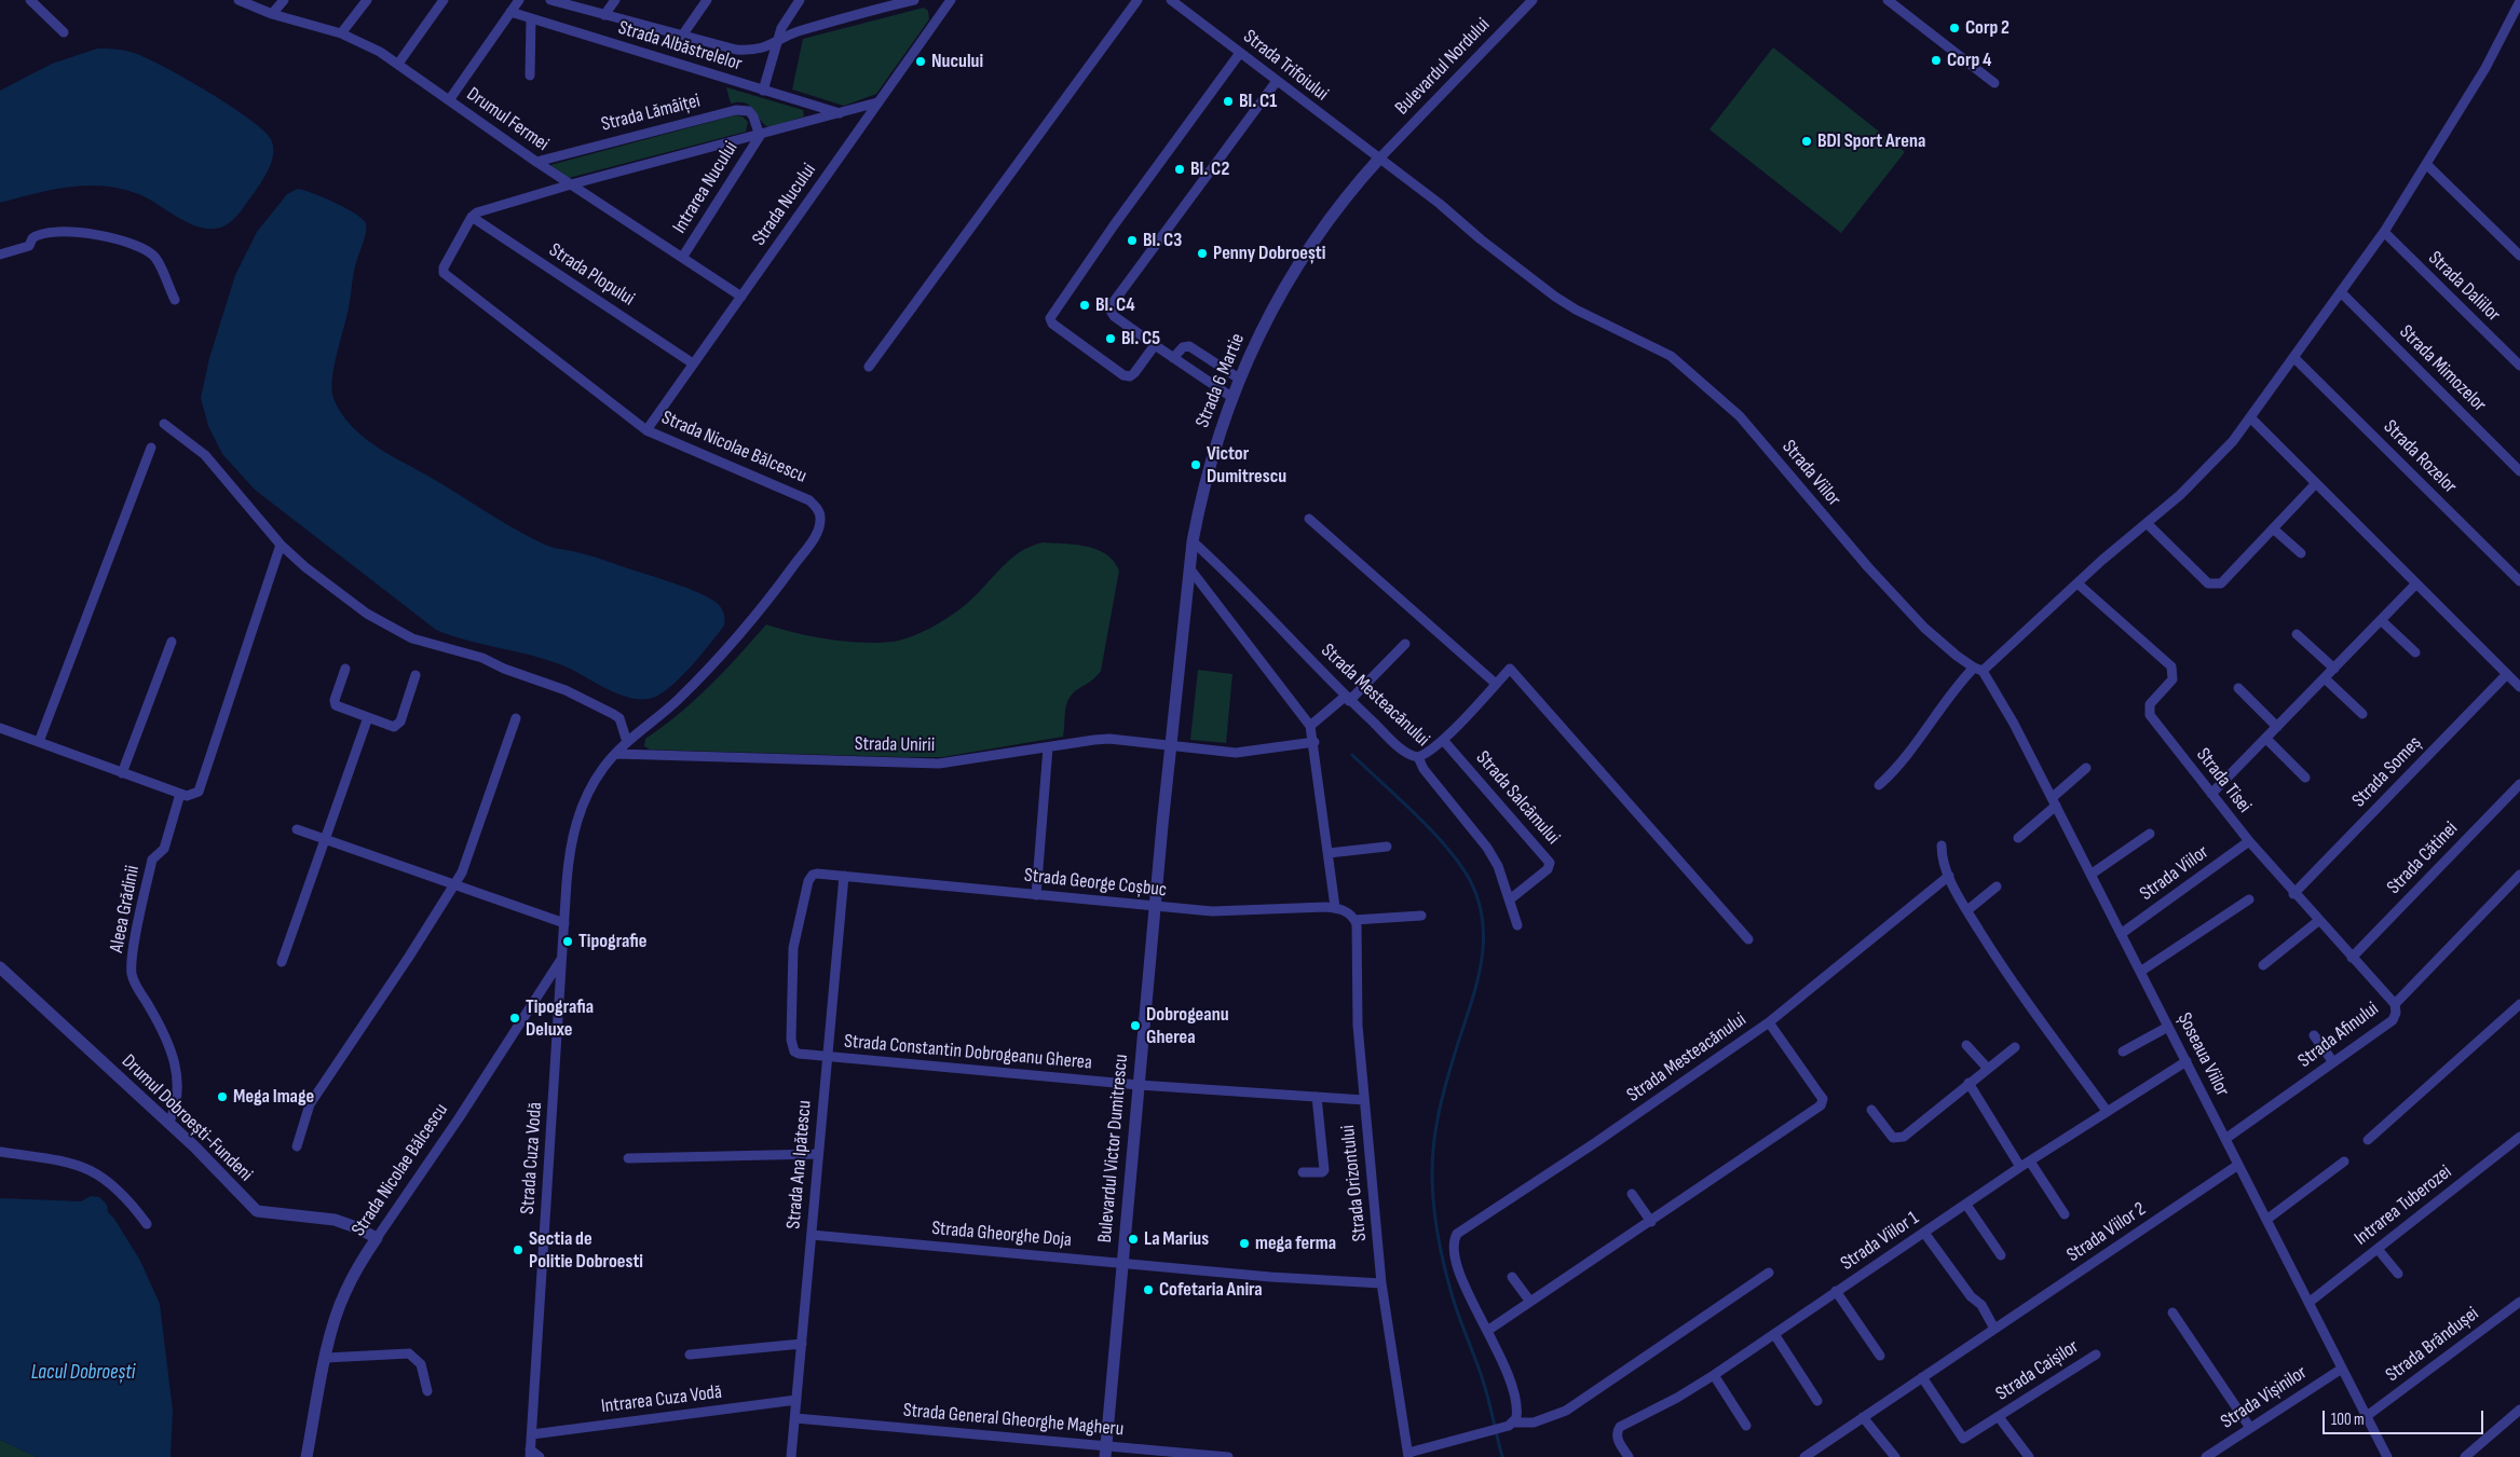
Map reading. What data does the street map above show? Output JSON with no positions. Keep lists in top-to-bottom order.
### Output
{
  "streets": {
    "street": [
      "Strada Albăstrelelor",
      "Strada Trifoiului",
      "Bulevardul Nordului",
      "Strada Lămâiței",
      "Drumul Fermei",
      "Intrarea Nucului",
      "Strada Nucului",
      "Strada Plopului",
      "Strada Daliilor",
      "Strada Mimozelor",
      "Strada 6 Martie",
      "Strada Nicolae Bălcescu",
      "Strada Rozelor",
      "Strada Viilor",
      "Strada Mesteacănului",
      "Strada Unirii",
      "Strada Someș",
      "Strada Tisei",
      "Strada Salcâmului",
      "Strada Cătinei",
      "Strada George Coșbuc",
      "Aleea Grădinii",
      "Strada Afinului",
      "Strada Constantin Dobrogeanu Gherea",
      "Șoseaua Viilor",
      "Drumul Dobroești-Fundeni",
      "Bulevardul Victor Dumitrescu",
      "Strada Cuza Vodă",
      "Strada Ana Ipătescu",
      "Strada Orizontului",
      "Intrarea Tuberozei",
      "Strada Viilor 2",
      "Strada Gheorghe Doja",
      "Strada Viilor 1",
      "Strada Brândușei",
      "Strada Caișilor",
      "Strada Vișinilor",
      "Intrarea Cuza Vodă",
      "Strada General Gheorghe Magheru"
    ]
  },
  "crossings": [
    ["Strada Trifoiului", "Bulevardul Nordului"],
    ["Strada Trifoiului", "Strada 6 Martie"],
    ["Strada Trifoiului", "Strada Viilor"],
    ["Bulevardul Nordului", "Strada 6 Martie"],
    ["Strada Lămâiței", "Drumul Fermei"],
    ["Strada Lămâiței", "Intrarea Nucului"],
    ["Drumul Fermei", "Intrarea Nucului"],
    ["Drumul Fermei", "Strada Nucului"],
    ["Strada Nucului", "Strada Plopului"],
    ["Strada Nucului", "Strada Nicolae Bălcescu"],
    ["Strada Plopului", "Strada Nicolae Bălcescu"],
    ["Strada 6 Martie", "Strada Mesteacănului"],
    ["Strada 6 Martie", "Strada Unirii"],
    ["Strada 6 Martie", "Bulevardul Victor Dumitrescu"],
    ["Strada Nicolae Bălcescu", "Strada Unirii"],
    ["Strada Nicolae Bălcescu", "Drumul Dobroești-Fundeni"],
    ["Strada Nicolae Bălcescu", "Strada Cuza Vodă"],
    ["Strada Viilor", "Strada Tisei"],
    ["Strada Viilor", "Șoseaua Viilor"],
    ["Strada Mesteacănului", "Strada Salcâmului"],
    ["Strada Unirii", "Bulevardul Victor Dumitrescu"],
    ["Strada Someș", "Strada Tisei"],
    ["Strada Tisei", "Strada Cătinei"],
    ["Strada Tisei", "Strada Afinului"],
    ["Strada George Coșbuc", "Strada Constantin Dobrogeanu Gherea"],
    ["Strada George Coșbuc", "Bulevardul Victor Dumitrescu"],
    ["Strada George Coșbuc", "Strada Ana Ipătescu"],
    ["Aleea Grădinii", "Drumul Dobroești-Fundeni"],
    ["Strada Afinului", "Șoseaua Viilor"],
    ["Strada Constantin Dobrogeanu Gherea", "Bulevardul Victor Dumitrescu"],
    ["Strada Constantin Dobrogeanu Gherea", "Strada Ana Ipătescu"],
    ["Strada Constantin Dobrogeanu Gherea", "Strada Orizontului"],
    ["Șoseaua Viilor", "Intrarea Tuberozei"],
    ["Șoseaua Viilor", "Strada Viilor 2"],
    ["Șoseaua Viilor", "Strada Viilor 1"],
    ["Șoseaua Viilor", "Strada Brândușei"],
    ["Șoseaua Viilor", "Strada Vișinilor"],
    ["Bulevardul Victor Dumitrescu", "Strada Gheorghe Doja"],
    ["Bulevardul Victor Dumitrescu", "Strada General Gheorghe Magheru"],
    ["Strada Cuza Vodă", "Intrarea Cuza Vodă"],
    ["Strada Ana Ipătescu", "Strada Gheorghe Doja"],
    ["Strada Ana Ipătescu", "Intrarea Cuza Vodă"],
    ["Strada Ana Ipătescu", "Strada General Gheorghe Magheru"],
    ["Strada Orizontului", "Strada Gheorghe Doja"],
    ["Strada Viilor 2", "Strada Viilor 1"],
    ["Strada Viilor 2", "Strada Caișilor"]
  ],
  "water": ["Lacul Dobroești"],
  "places": [
    "Corp 2",
    "Corp 4",
    "Nucului",
    "Bl. C1",
    "BDI Sport Arena",
    "Bl. C2",
    "Bl. C3",
    "Penny Dobroești",
    "Bl. C4",
    "Bl. C5",
    "Victor Dumitrescu",
    "Tipografie",
    "Tipografia Deluxe",
    "Dobrogeanu Gherea",
    "Mega Image",
    "La Marius",
    "mega ferma",
    "Sectia de Politie Dobroesti",
    "Cofetaria Anira"
  ],
  "scale_bar": "100 m"
}
